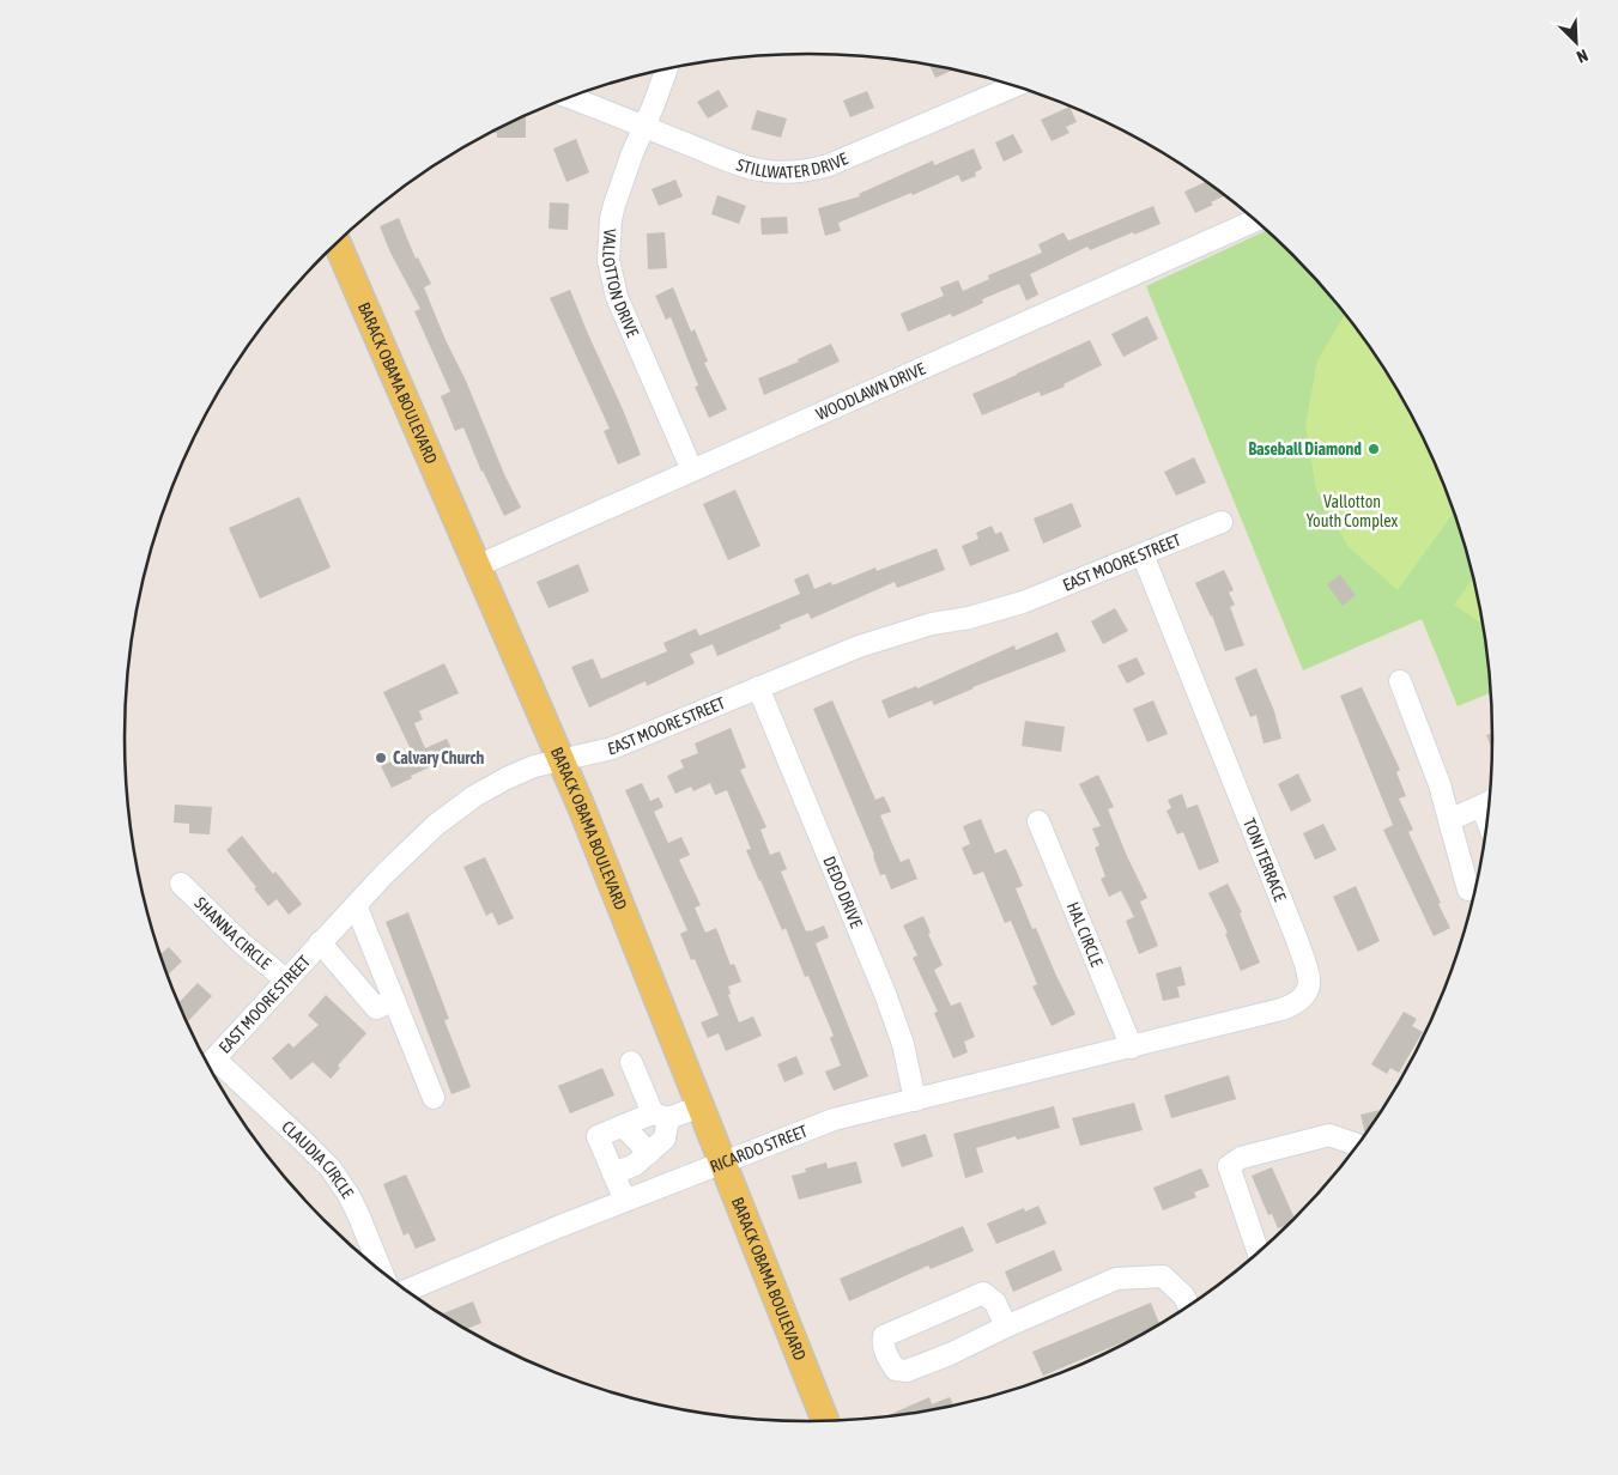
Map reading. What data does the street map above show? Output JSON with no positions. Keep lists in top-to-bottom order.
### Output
{
  "streets": {
    "main road": ["BARACK OBAMA BOULEVARD"],
    "street": [
      "STILLWATER DRIVE",
      "VALLOTTON DRIVE",
      "WOODLAWN DRIVE",
      "EAST MOORE STREET",
      "TONI TERRACE",
      "DEDO DRIVE",
      "SHANNA CIRCLE",
      "HAL CIRCLE",
      "RICARDO STREET",
      "CLAUDIA CIRCLE"
    ]
  },
  "crossings": [
    ["STILLWATER DRIVE", "VALLOTTON DRIVE"],
    ["VALLOTTON DRIVE", "WOODLAWN DRIVE"],
    ["BARACK OBAMA BOULEVARD", "WOODLAWN DRIVE"],
    ["BARACK OBAMA BOULEVARD", "EAST MOORE STREET"],
    ["BARACK OBAMA BOULEVARD", "RICARDO STREET"],
    ["EAST MOORE STREET", "TONI TERRACE"],
    ["EAST MOORE STREET", "DEDO DRIVE"],
    ["EAST MOORE STREET", "SHANNA CIRCLE"],
    ["EAST MOORE STREET", "CLAUDIA CIRCLE"],
    ["TONI TERRACE", "HAL CIRCLE"],
    ["TONI TERRACE", "RICARDO STREET"],
    ["DEDO DRIVE", "RICARDO STREET"],
    ["HAL CIRCLE", "RICARDO STREET"]
  ],
  "parks": ["Vallotton Youth Complex"],
  "places": ["Baseball Diamond", "Calvary Church"],
  "north": "bottom right"
}
